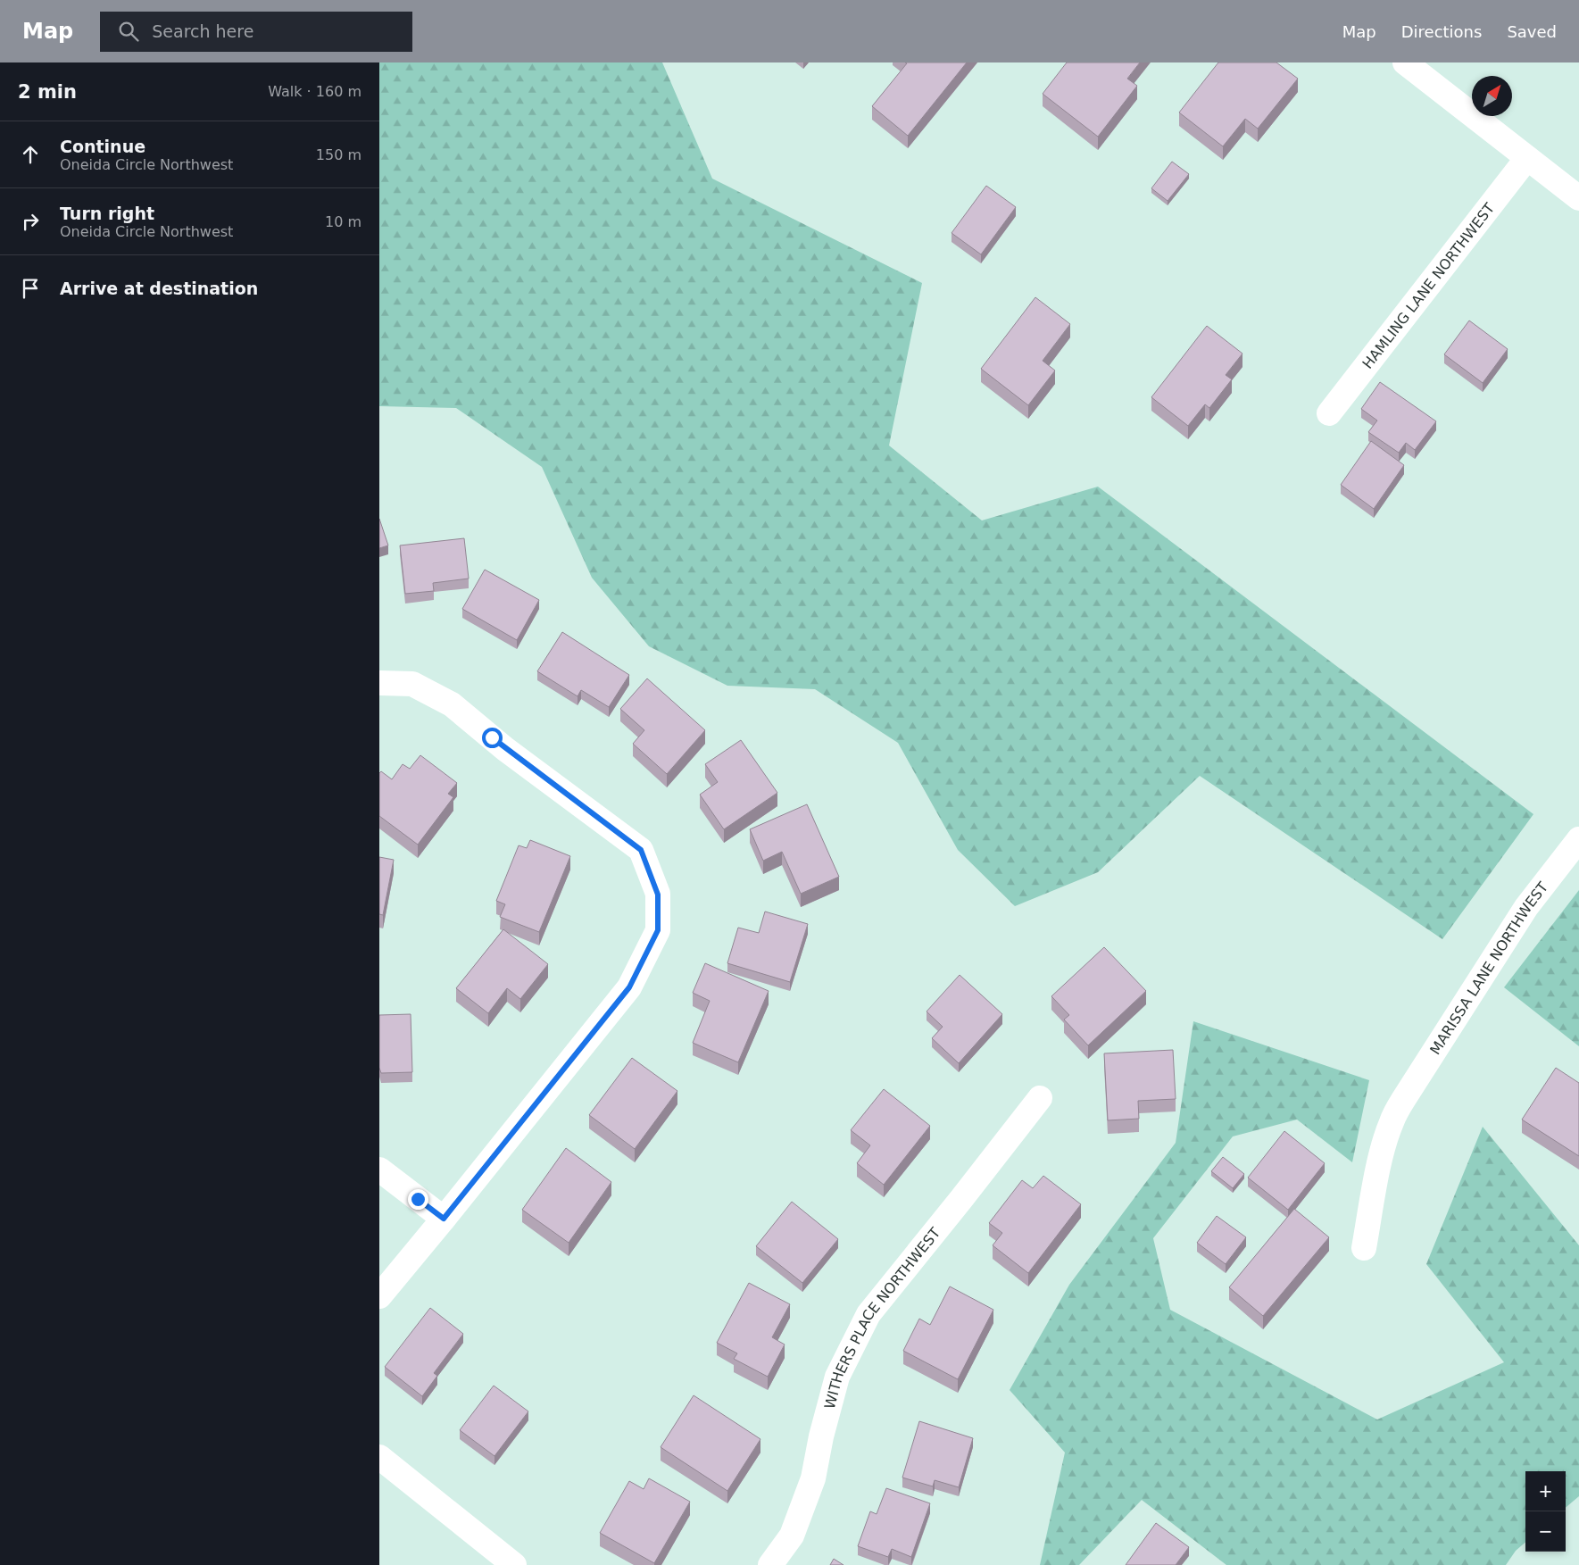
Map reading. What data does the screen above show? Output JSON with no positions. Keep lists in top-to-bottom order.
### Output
{
  "streets": {
    "street": ["HAMLING LANE NORTHWEST", "MARISSA LANE NORTHWEST", "WITHERS PLACE NORTHWEST"]
  },
  "north": "top right",
  "page": {
    "header": "Map",
    "search": "Search here",
    "nav": ["Map", "Directions", "Saved"],
    "heading": ["2 min", "Walk · 160 m"],
    "list": [
      ["Continue", "Oneida Circle Northwest", "150 m"],
      ["Turn right", "Oneida Circle Northwest", "10 m"],
      "Arrive at destination"
    ],
    "map_buttons": ["+", "−"]
  }
}
